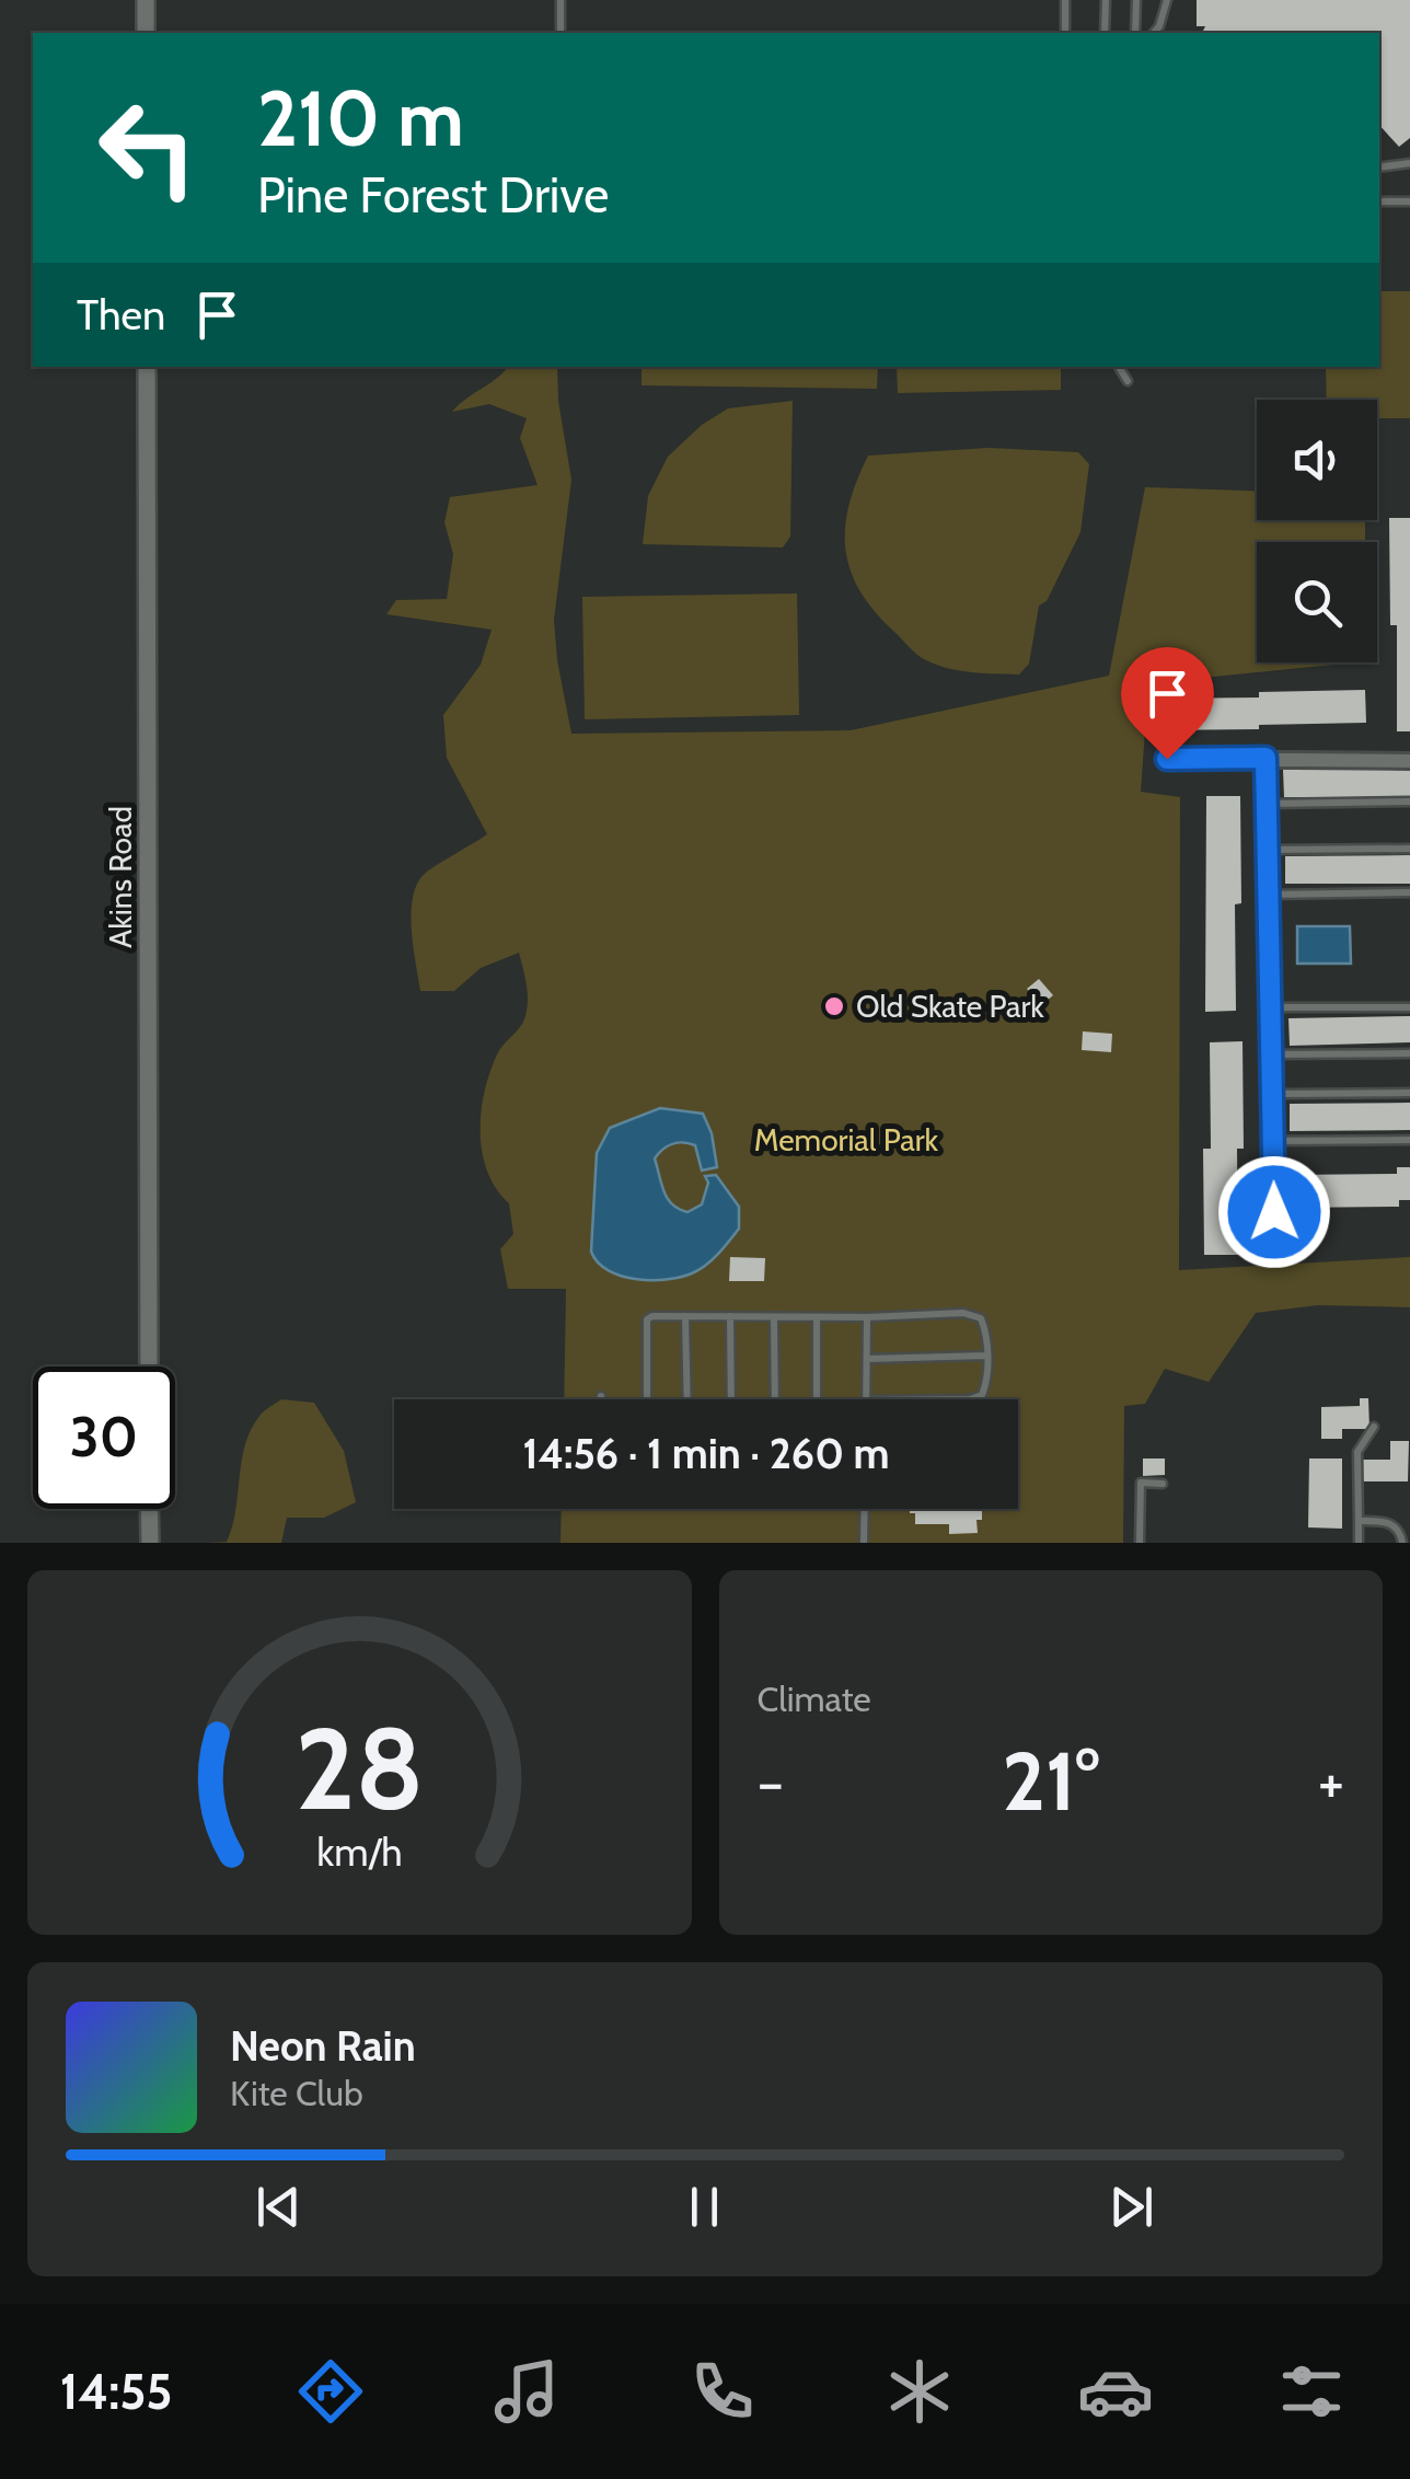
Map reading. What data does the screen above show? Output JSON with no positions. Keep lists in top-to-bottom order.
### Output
{
  "streets": {
    "street": ["Akins Road"]
  },
  "parks": ["Memorial Park"],
  "places": ["Old Skate Park"],
  "page": {
    "turn": ["210 m", "Pine Forest Drive"],
    "then": "Then",
    "limit": "30",
    "trip": "14:56 · 1 min · 260 m",
    "tile": "Climate",
    "heat": ["−", "21°", "+"],
    "song": ["Neon Rain", "Kite Club"],
    "tabs": "14:55",
    "gauge": ["28", "km/h"]
  }
}
